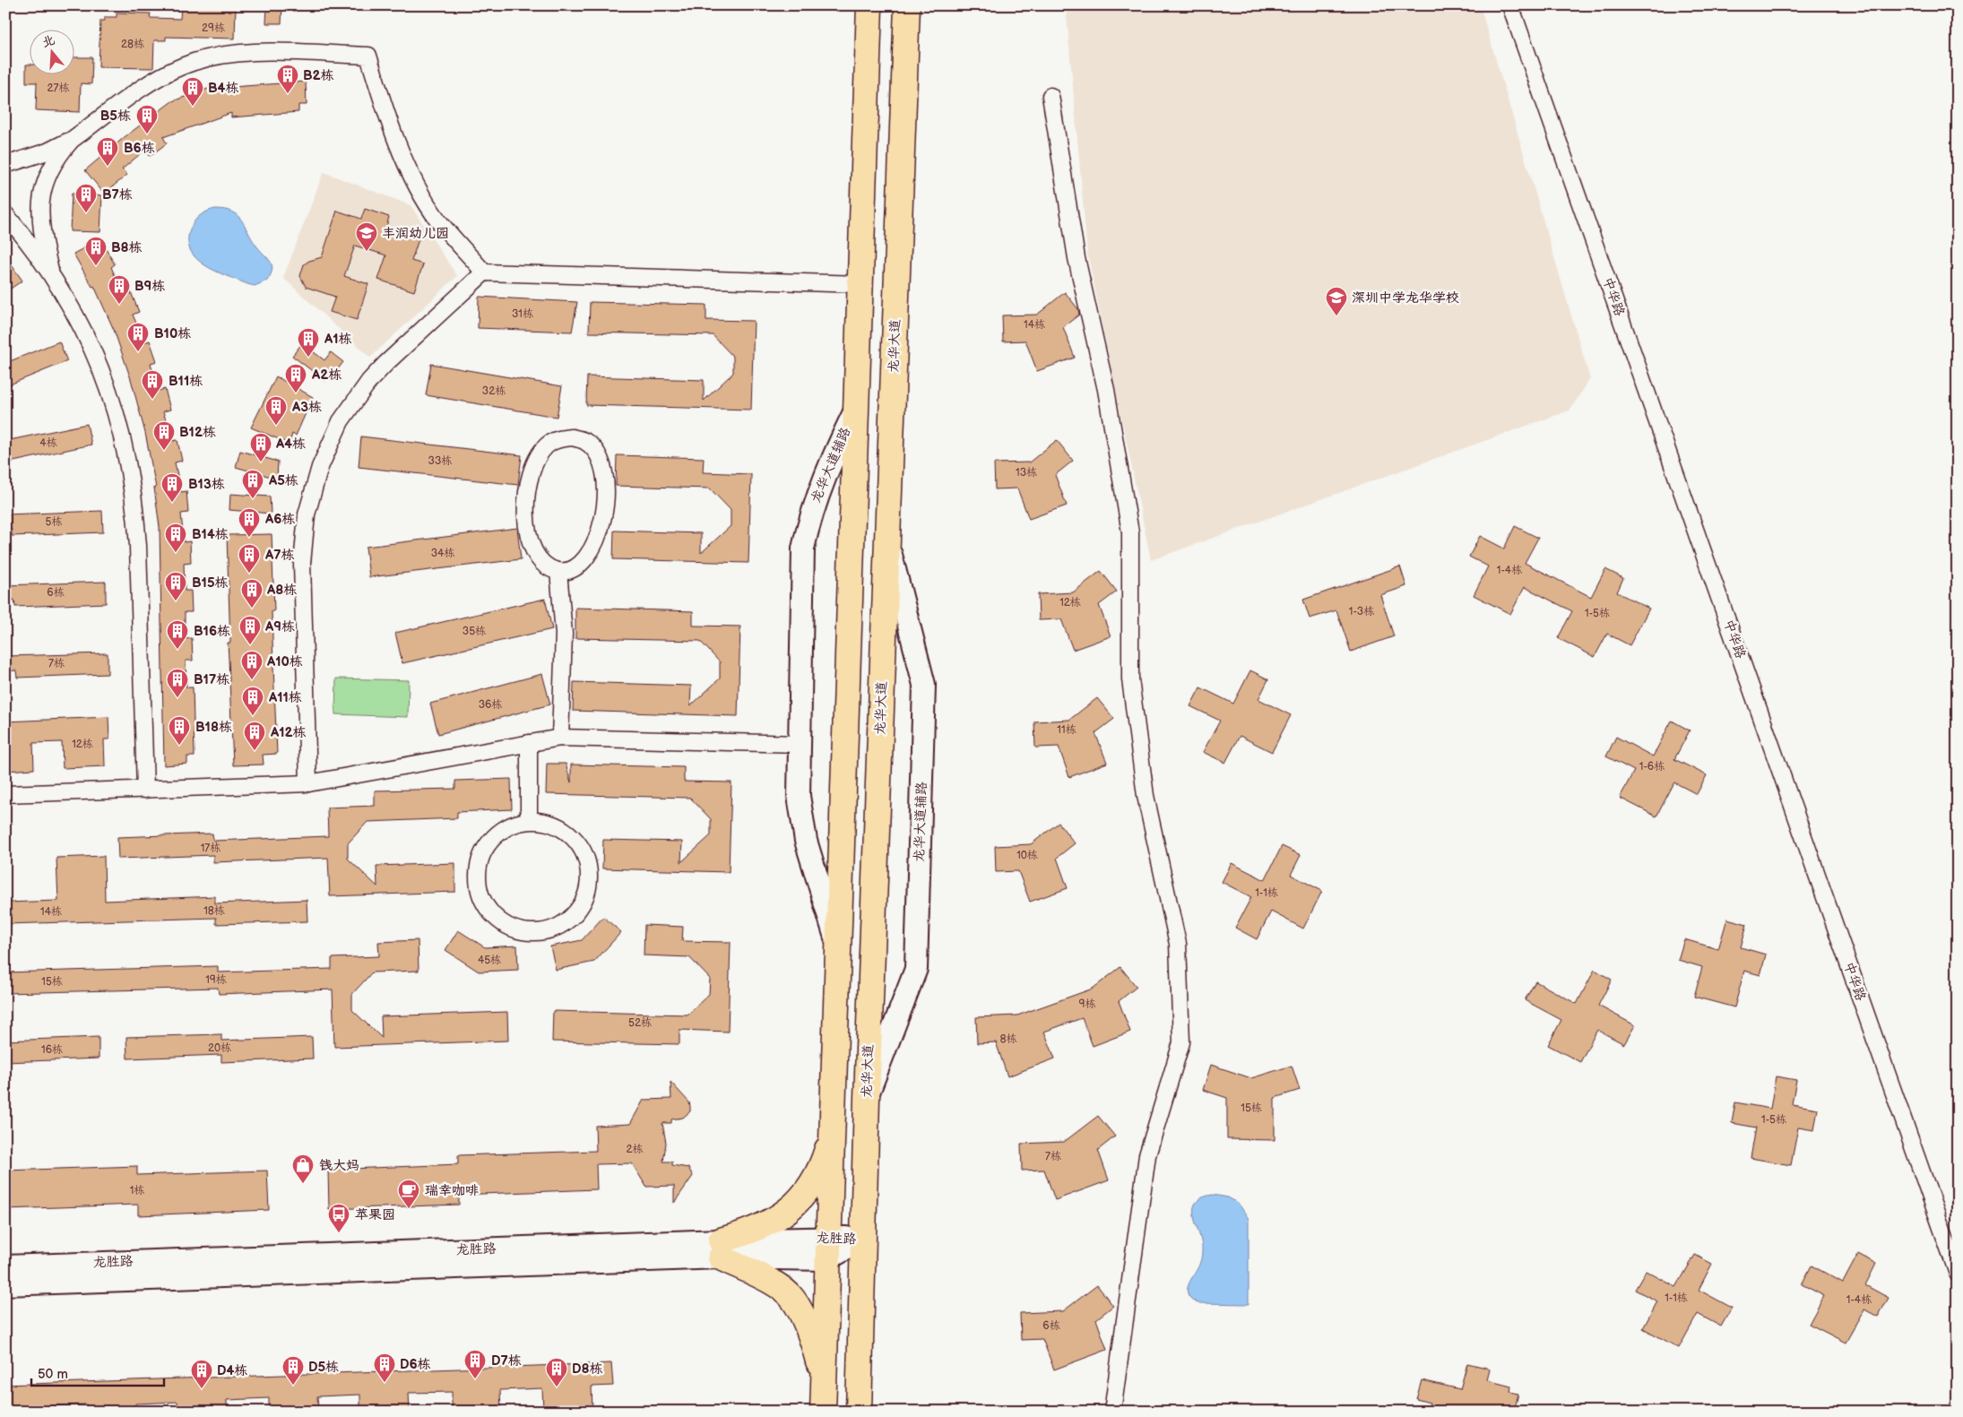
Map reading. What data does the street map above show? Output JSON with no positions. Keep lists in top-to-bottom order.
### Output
{
  "streets": {
    "main road": ["龙华大道", "龙华大道辅路", "龙胜路"],
    "street": ["中华路"]
  },
  "crossings": [
    ["龙华大道", "龙华大道辅路"],
    ["龙华大道", "龙胜路"]
  ],
  "places": {
    "building": [
      "B2栋",
      "B4栋",
      "B5栋",
      "B6栋",
      "B7栋",
      "B8栋",
      "B9栋",
      "B10栋",
      "A1栋",
      "A2栋",
      "B11栋",
      "A3栋",
      "B12栋",
      "A4栋",
      "A5栋",
      "B13栋",
      "A6栋",
      "B14栋",
      "A7栋",
      "B15栋",
      "A8栋",
      "A9栋",
      "B16栋",
      "A10栋",
      "B17栋",
      "A11栋",
      "B18栋",
      "A12栋",
      "D7栋",
      "D6栋",
      "D5栋",
      "D8栋",
      "D4栋"
    ],
    "school or university": ["丰润幼儿园", "深圳中学龙华学校"],
    "shop": ["钱大妈"],
    "cafe": ["瑞幸咖啡"],
    "bus stop": ["苹果园"]
  },
  "house_numbers": [
    "29栋",
    "28栋",
    "27栋",
    "31栋",
    "14栋",
    "32栋",
    "4栋",
    "33栋",
    "13栋",
    "5栋",
    "34栋",
    "1-4栋",
    "6栋",
    "12栋",
    "1-3栋",
    "1-5栋",
    "35栋",
    "7栋",
    "36栋",
    "11栋",
    "12栋",
    "1-6栋",
    "17栋",
    "10栋",
    "1-1栋",
    "18栋",
    "14栋",
    "45栋",
    "19栋",
    "15栋",
    "9栋",
    "52栋",
    "8栋",
    "20栋",
    "16栋",
    "15栋",
    "1-5栋",
    "2栋",
    "7栋",
    "1栋",
    "1-1栋",
    "1-4栋",
    "6栋"
  ],
  "scale_bar": "50 m",
  "north": "top"
}
